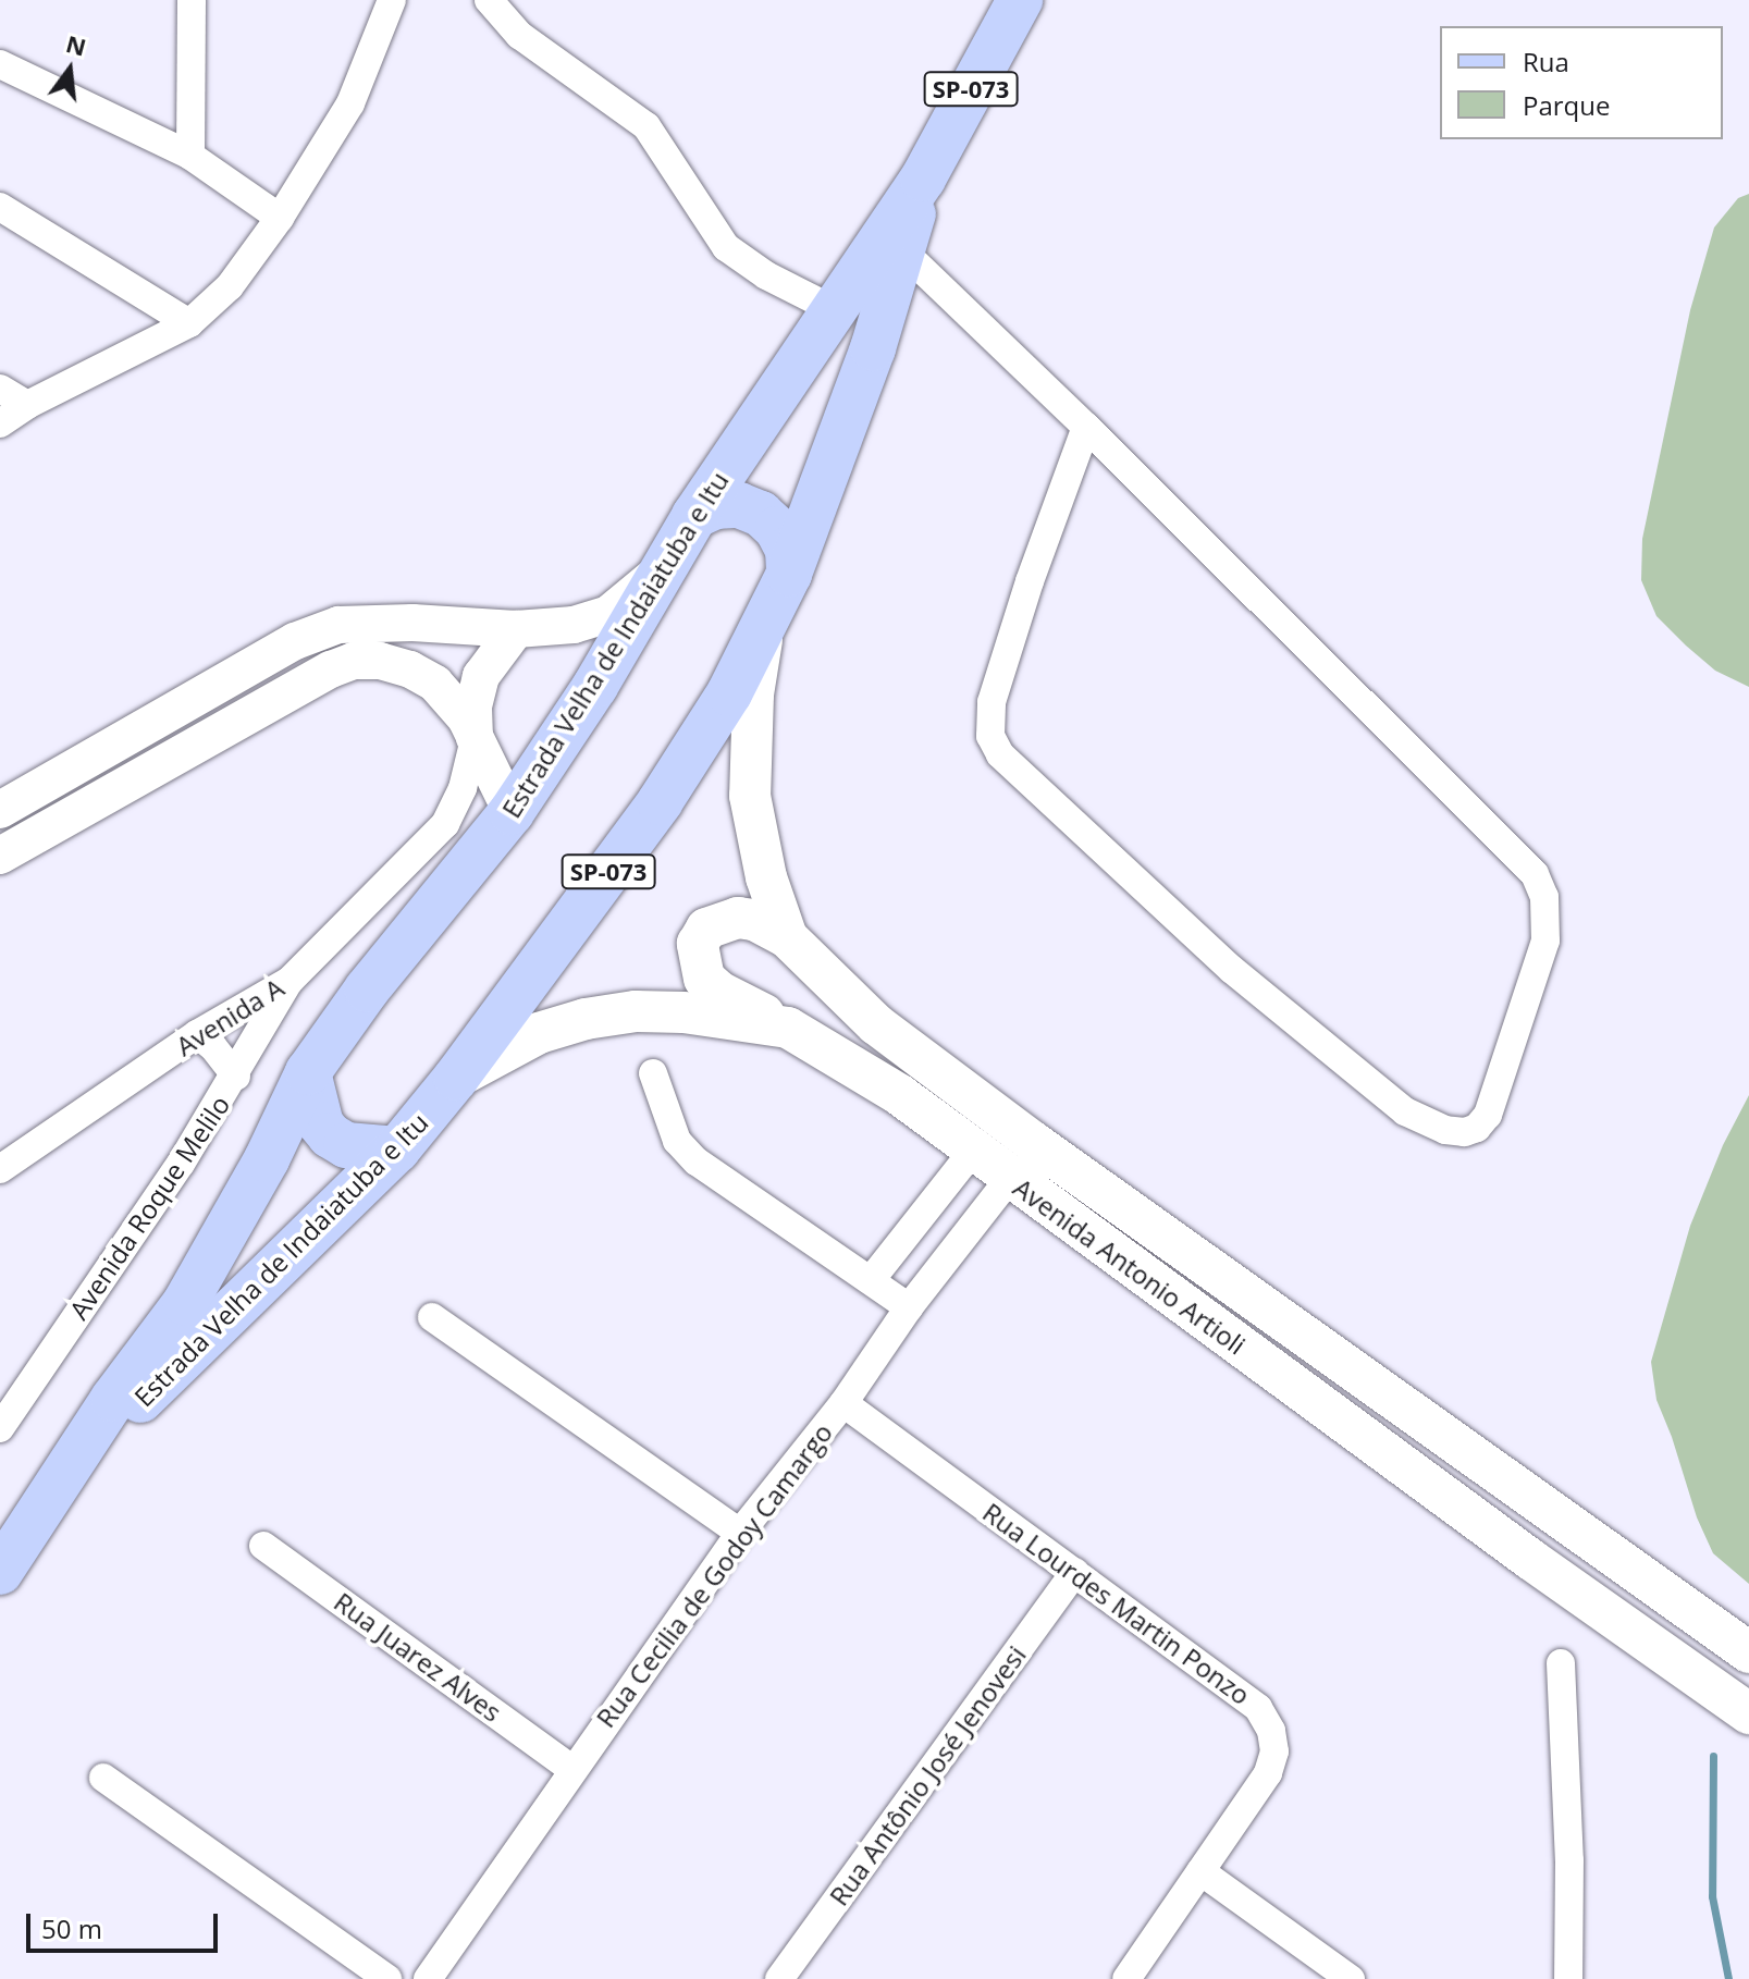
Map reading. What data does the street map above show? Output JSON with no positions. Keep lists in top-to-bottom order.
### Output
{
  "streets": {
    "main road": ["SP-073", "Estrada Velha de Indaiatuba e Itu", "Avenida Antonio Artioli"],
    "street": [
      "Avenida A",
      "Avenida Roque Melilo",
      "Rua Cecilia de Godoy Camargo",
      "Rua Lourdes Martin Ponzo",
      "Rua Juarez Alves",
      "Rua Antônio José Jenovesi"
    ]
  },
  "crossings": [
    ["Estrada Velha de Indaiatuba e Itu", "Avenida Antonio Artioli"],
    ["Avenida A", "Avenida Roque Melilo"],
    ["Avenida Antonio Artioli", "Rua Cecilia de Godoy Camargo"],
    ["Rua Cecilia de Godoy Camargo", "Rua Lourdes Martin Ponzo"],
    ["Rua Cecilia de Godoy Camargo", "Rua Juarez Alves"],
    ["Rua Lourdes Martin Ponzo", "Rua Antônio José Jenovesi"]
  ],
  "legend": ["Rua", "Parque"],
  "scale_bar": "50 m",
  "north": "top"
}
